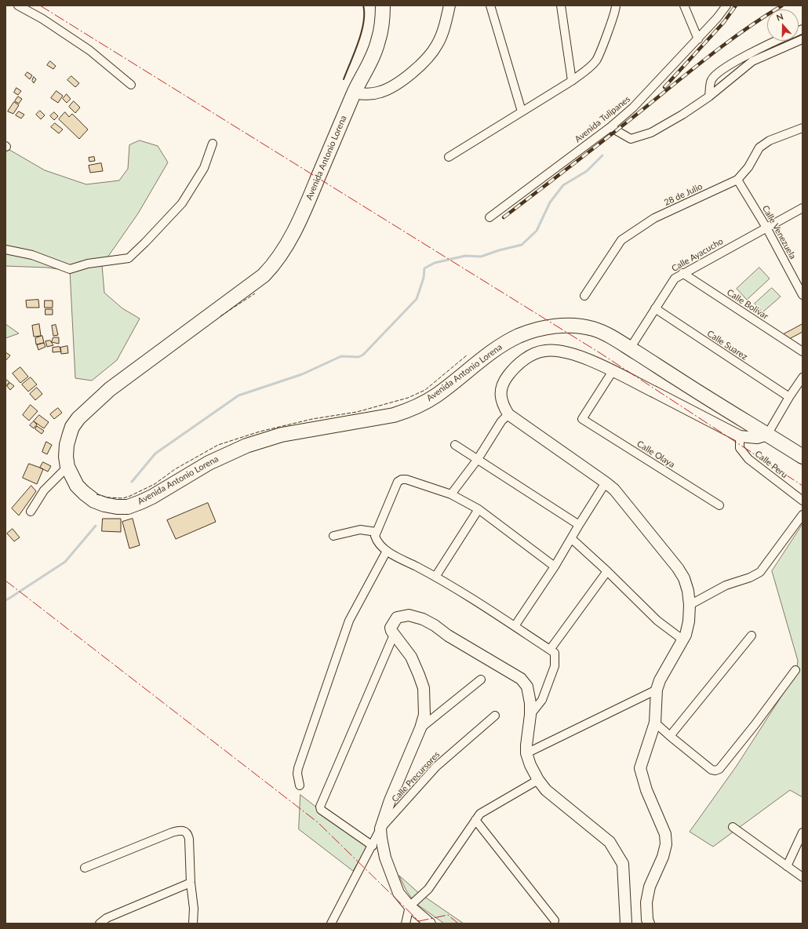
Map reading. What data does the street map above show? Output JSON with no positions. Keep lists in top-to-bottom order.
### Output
{
  "streets": {
    "highway": ["Avenida Antonio Lorena"],
    "street": [
      "Avenida Tulipanes",
      "28 de Julio",
      "Calle Venezuela",
      "Calle Ayacucho",
      "Calle Bolivar",
      "Calle Suarez",
      "Calle Olaya",
      "Calle Peru",
      "Calle Precursores"
    ]
  },
  "crossings": [
    ["Avenida Antonio Lorena", "Calle Ayacucho"],
    ["28 de Julio", "Calle Venezuela"],
    ["Calle Venezuela", "Calle Ayacucho"],
    ["Calle Ayacucho", "Calle Bolivar"],
    ["Calle Ayacucho", "Calle Suarez"]
  ],
  "north": "top"
}
